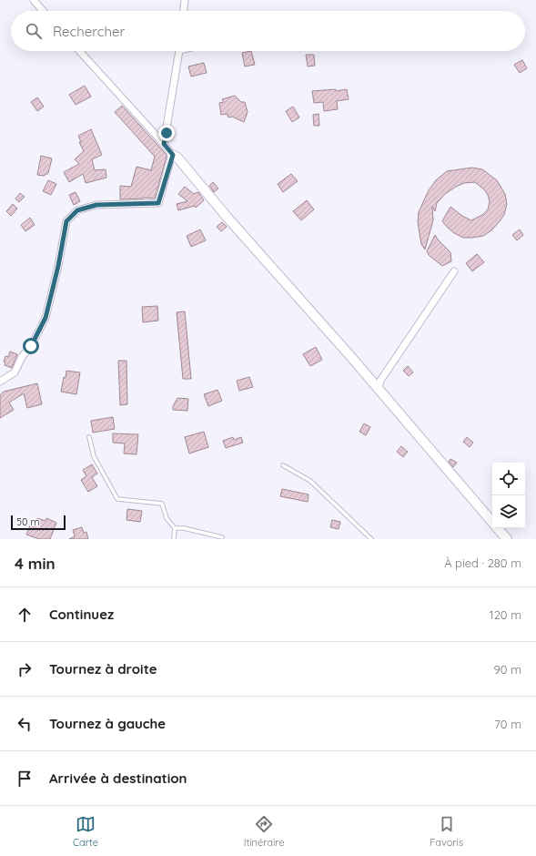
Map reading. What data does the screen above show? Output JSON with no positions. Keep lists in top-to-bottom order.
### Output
{
  "scale_bar": "50 m",
  "page": {
    "search": "Rechercher",
    "scale": "50 m",
    "heading": ["4 min", "À pied · 280 m"],
    "list": [
      ["Continuez", "120 m"],
      ["Tournez à droite", "90 m"],
      ["Tournez à gauche", "70 m"],
      "Arrivée à destination"
    ],
    "nav": ["Carte", "Itinéraire", "Favoris"]
  }
}
